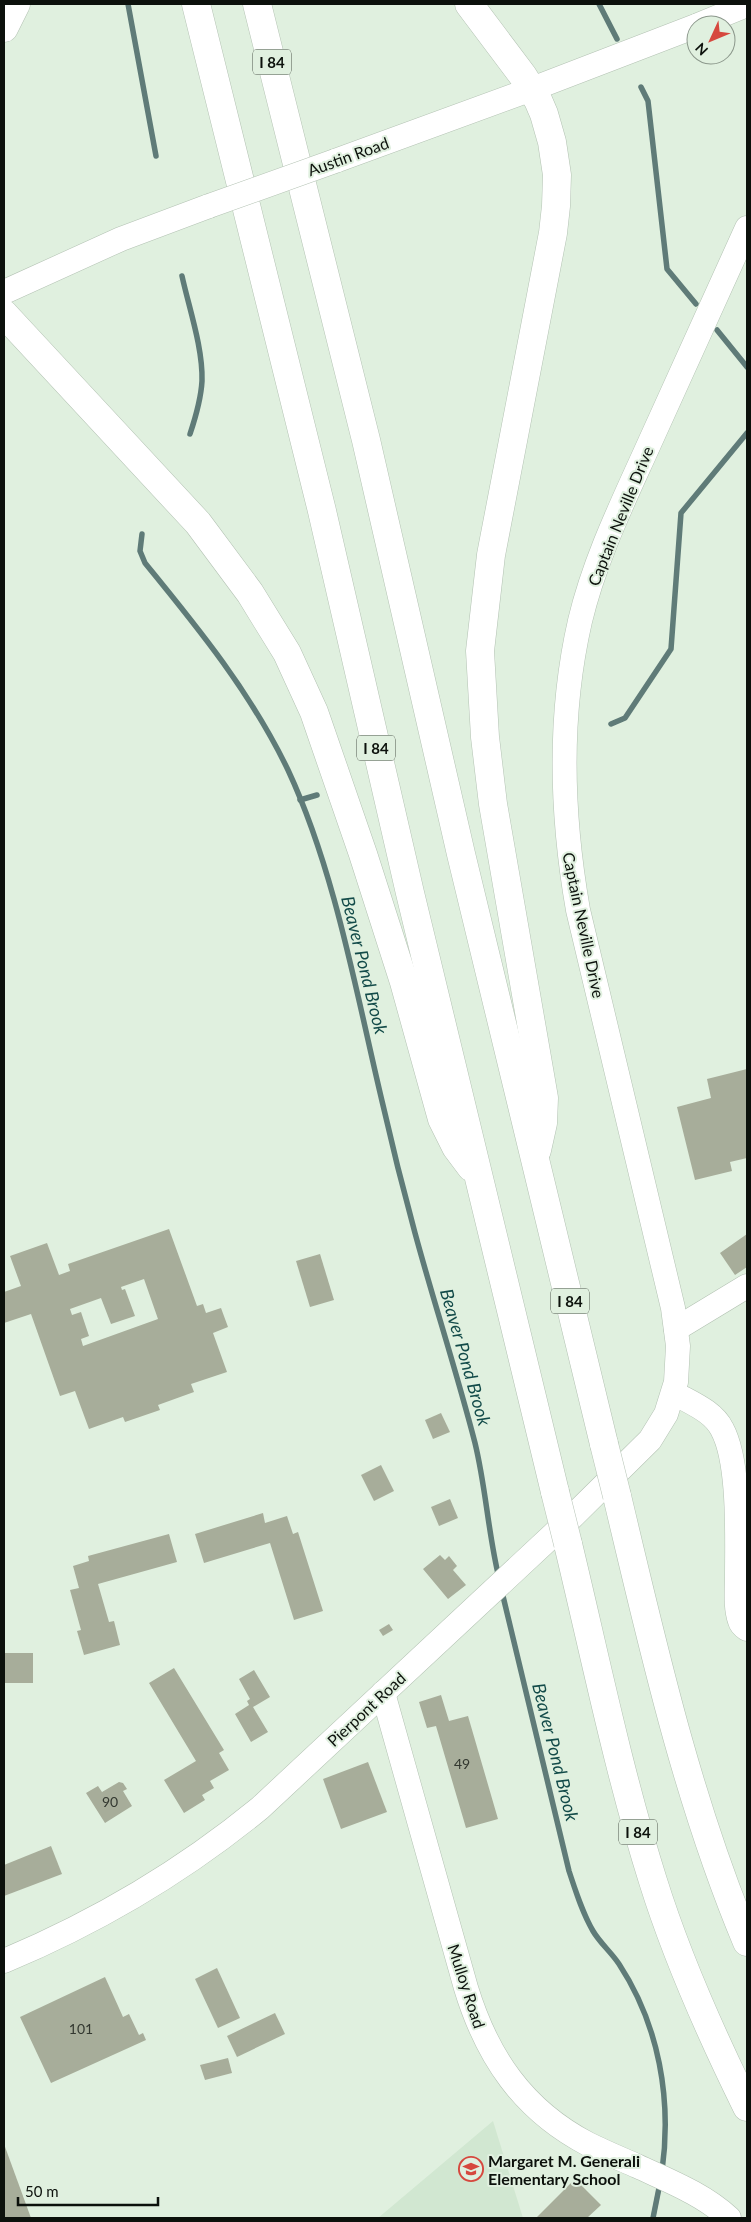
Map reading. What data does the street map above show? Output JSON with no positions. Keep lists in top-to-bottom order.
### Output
{
  "streets": {
    "highway": ["I 84"],
    "street": [
      "Austin Road",
      "Captain Neville Drive",
      "Pierpont Road",
      "Mulloy Road"
    ]
  },
  "crossings": [
    ["Captain Neville Drive", "Pierpont Road"],
    ["Pierpont Road", "Mulloy Road"]
  ],
  "water": ["Beaver Pond Brook"],
  "places": {
    "school or university": ["Margaret M. Generali Elementary School"]
  },
  "house_numbers": ["49", "90", "101"],
  "scale_bar": "50 m",
  "north": "bottom left"
}
